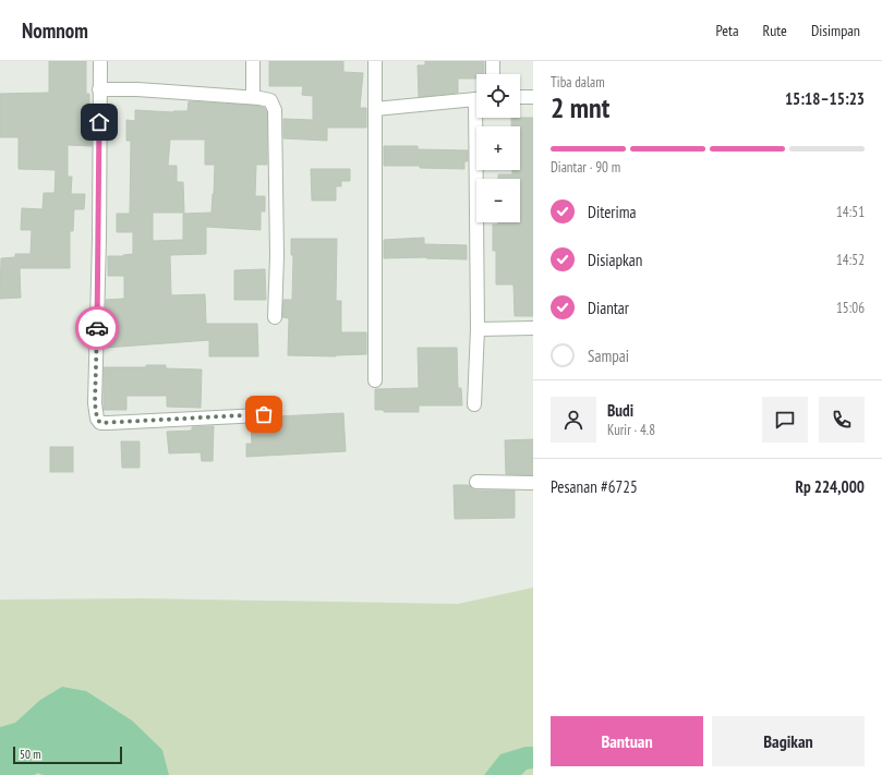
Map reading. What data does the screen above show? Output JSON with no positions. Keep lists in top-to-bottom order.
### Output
{
  "scale_bar": "50 m",
  "page": {
    "header": "Nomnom",
    "nav": ["Peta", "Rute", "Disimpan"],
    "heading": ["2 mnt", "Tiba dalam", "15:18–15:23"],
    "panel": [
      "Budi",
      "Kurir · 4.8",
      "Pesanan #6725",
      "Rp 224,000"
    ],
    "map_buttons": ["+", "−"],
    "bar": "Diantar · 90 m",
    "list": [
      ["Diterima", "14:51"],
      ["Disiapkan", "14:52"],
      ["Diantar", "15:06"],
      "Sampai"
    ],
    "buttons": ["Bantuan", "Bagikan"],
    "scale": "50 m"
  }
}
